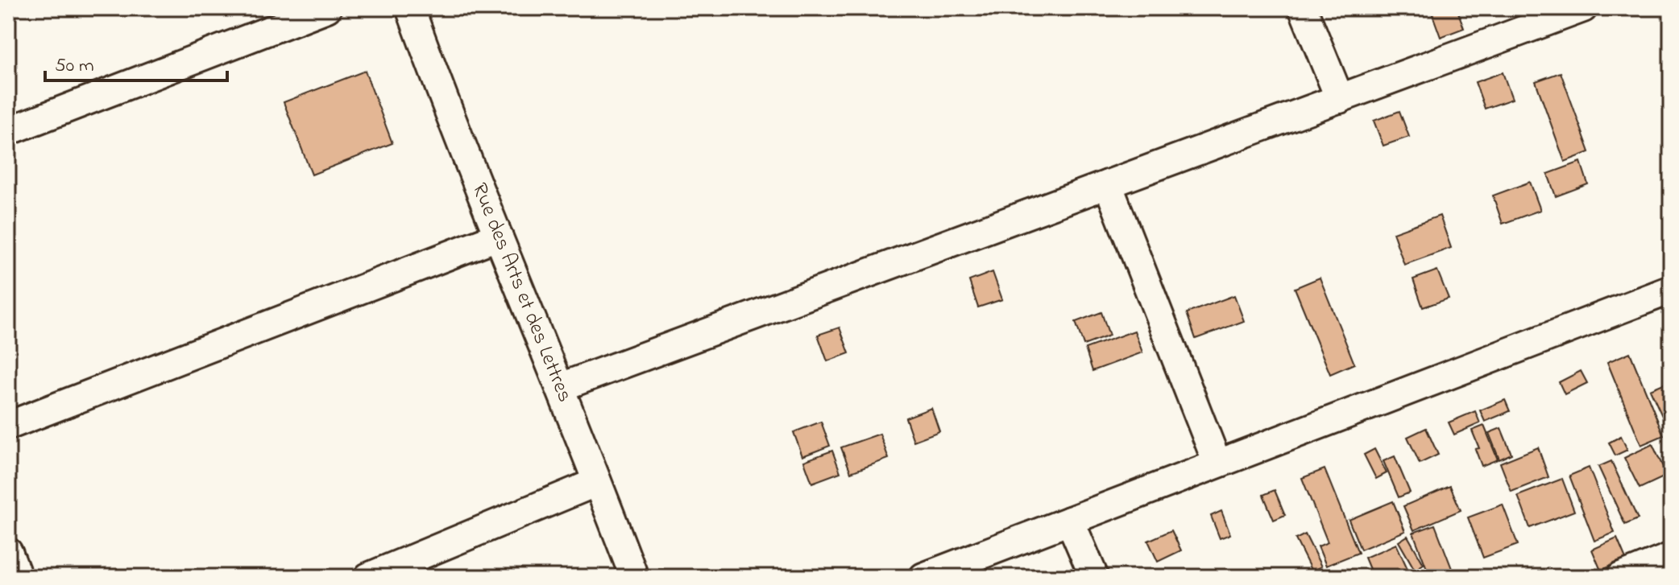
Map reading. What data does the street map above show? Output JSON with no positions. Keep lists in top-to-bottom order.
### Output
{
  "streets": {
    "street": ["Rue des Arts et des Lettres"]
  },
  "scale_bar": "50 m"
}
